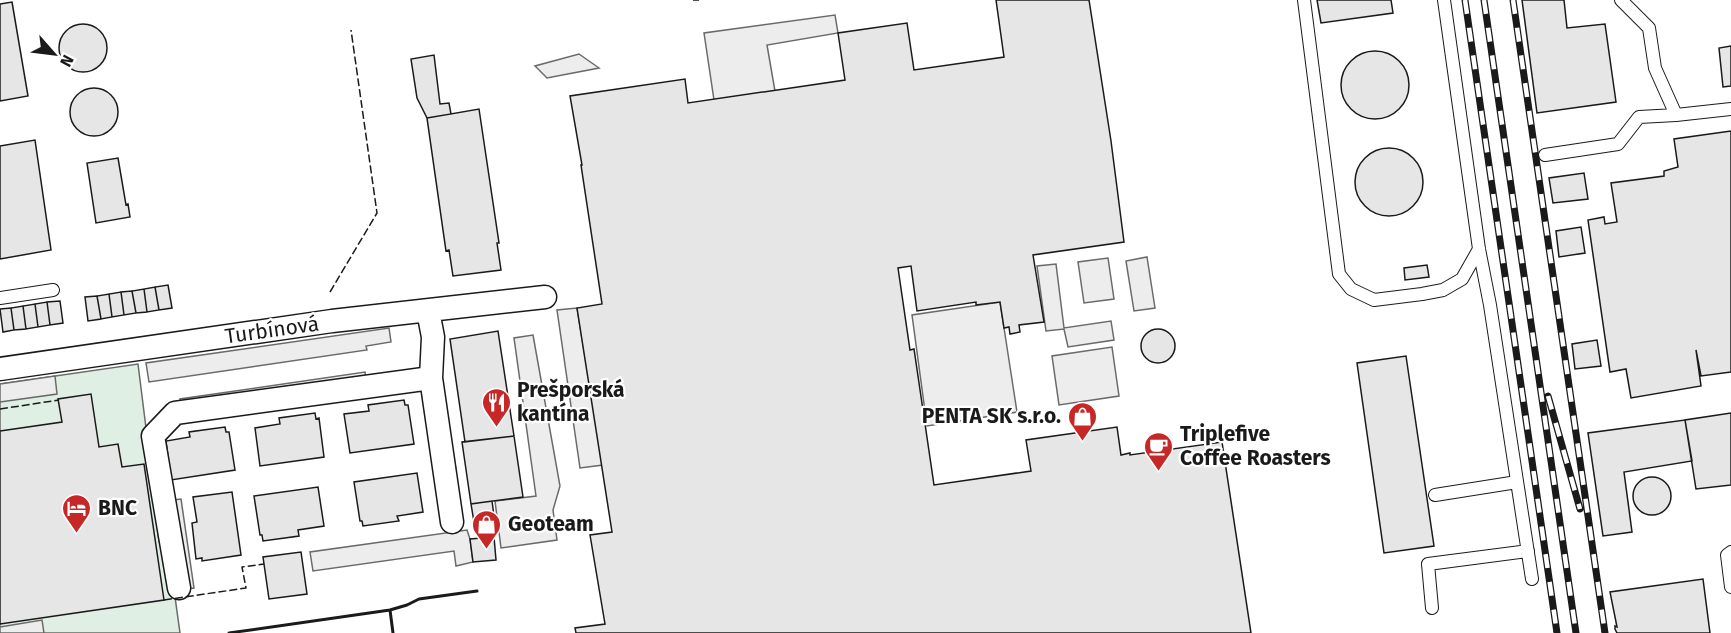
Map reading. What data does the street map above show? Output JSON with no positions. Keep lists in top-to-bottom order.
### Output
{
  "streets": {
    "street": ["Turbínová"]
  },
  "places": {
    "restaurant": ["Prešporská kantína"],
    "shop": ["PENTA SK s.r.o.", "Geoteam"],
    "cafe": ["Triplefive Coffee Roasters"],
    "hotel": ["BNC"]
  },
  "north": "bottom right"
}
